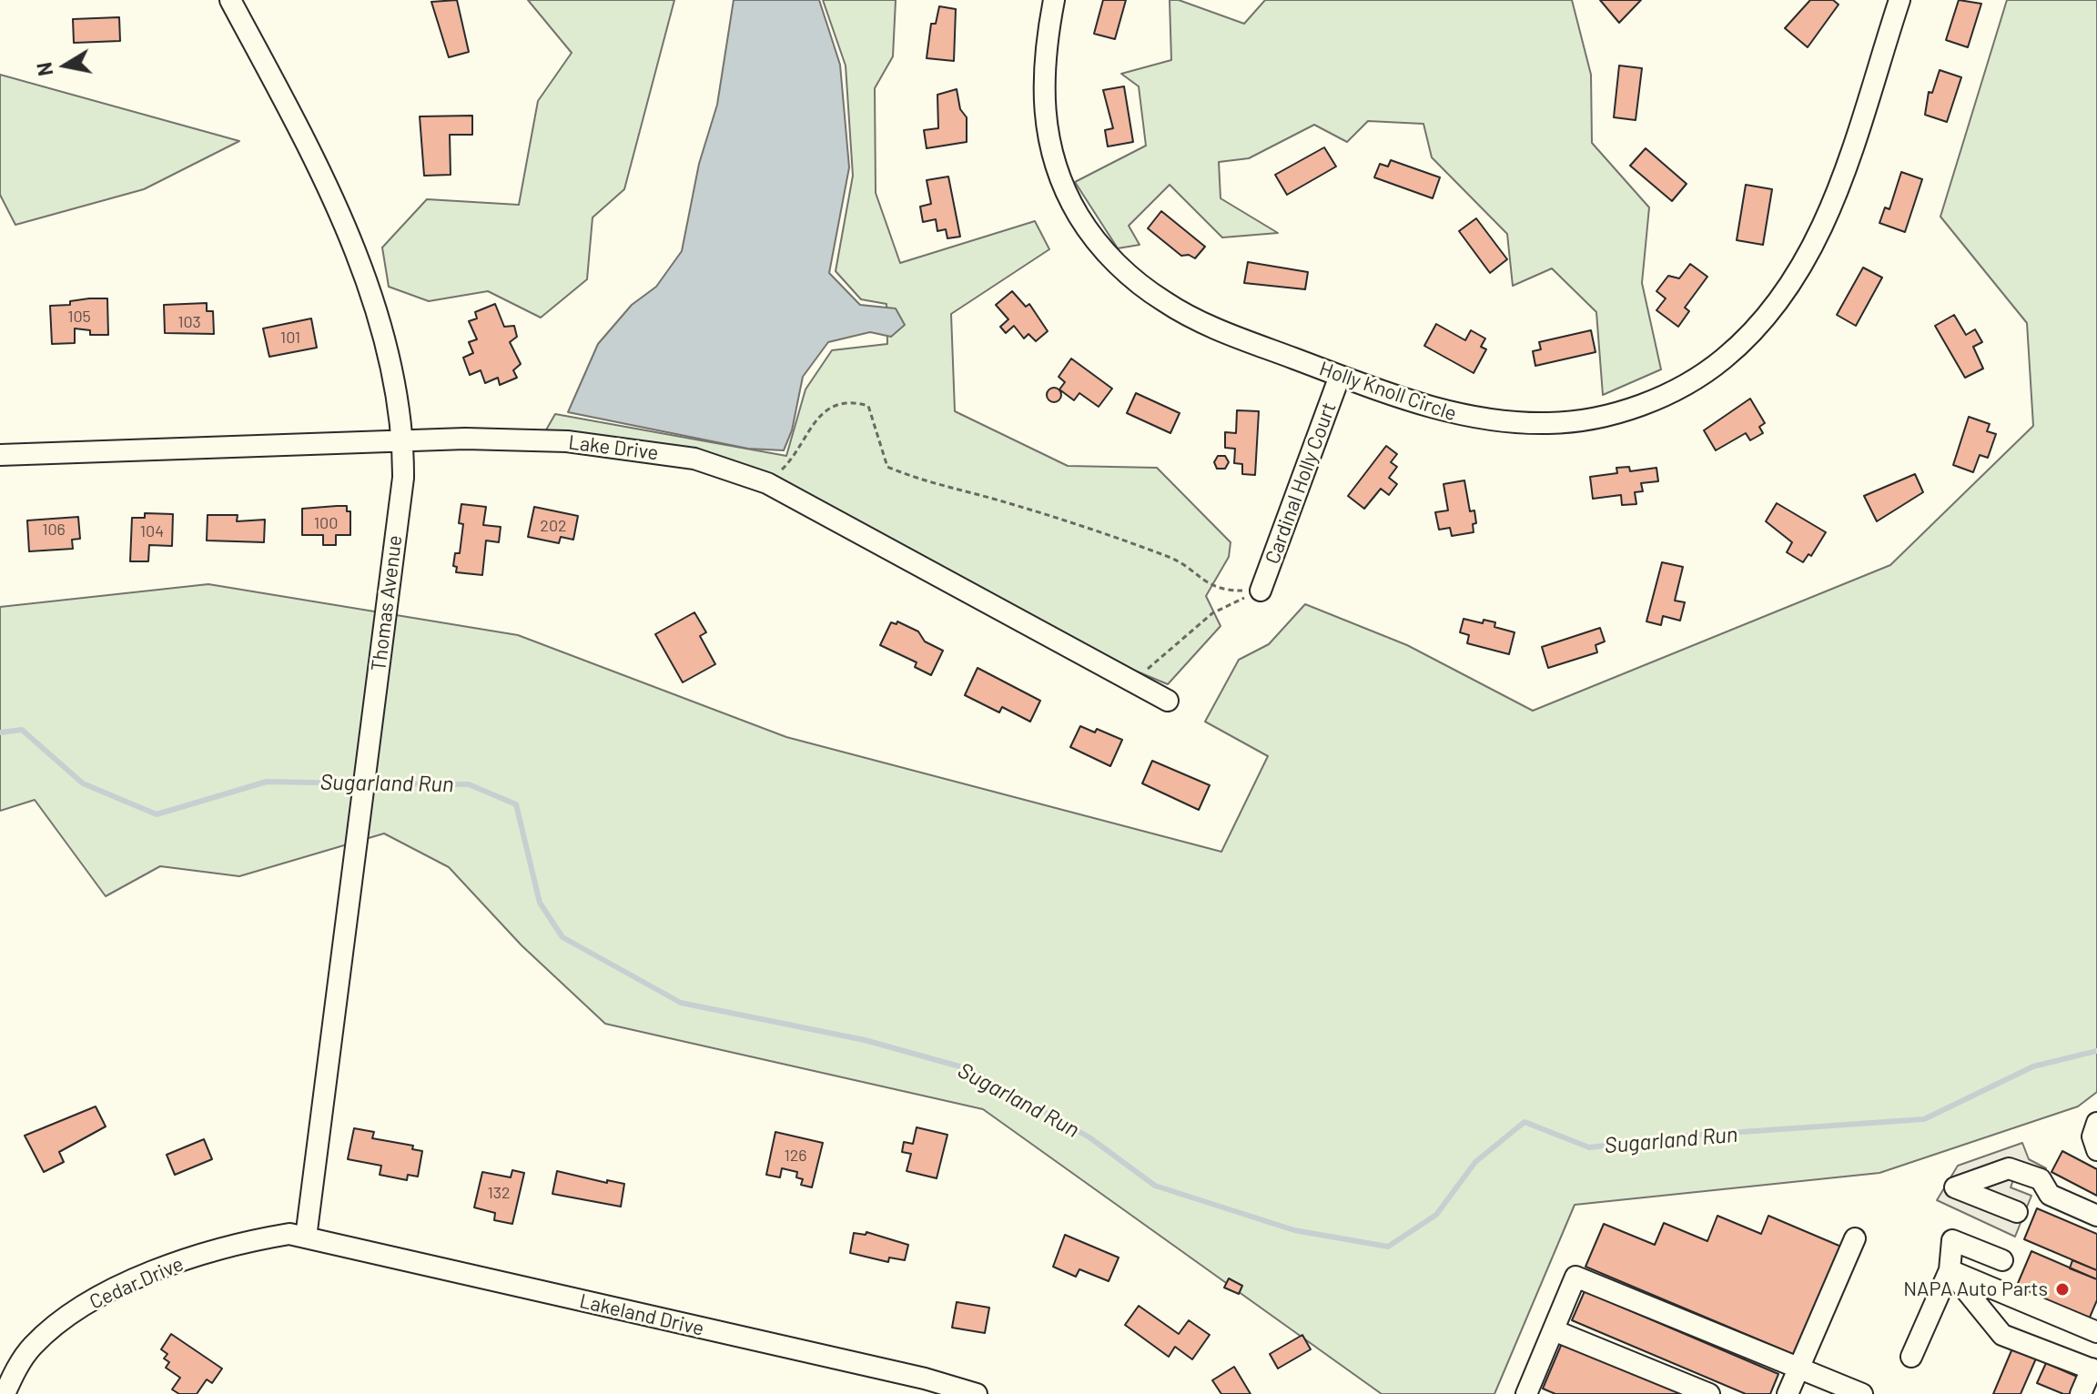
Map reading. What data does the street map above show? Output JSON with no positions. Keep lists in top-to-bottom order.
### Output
{
  "streets": {
    "street": [
      "Holly Knoll Circle",
      "Lake Drive",
      "Cardinal Holly Court",
      "Thomas Avenue",
      "Cedar Drive",
      "Lakeland Drive"
    ]
  },
  "crossings": [
    ["Holly Knoll Circle", "Cardinal Holly Court"],
    ["Lake Drive", "Thomas Avenue"],
    ["Thomas Avenue", "Cedar Drive"],
    ["Thomas Avenue", "Lakeland Drive"],
    ["Cedar Drive", "Lakeland Drive"]
  ],
  "water": ["Sugarland Run"],
  "places": ["NAPA Auto Parts"],
  "house_numbers": [
    "105",
    "103",
    "101",
    "100",
    "202",
    "106",
    "104",
    "126",
    "132"
  ],
  "north": "left"
}
